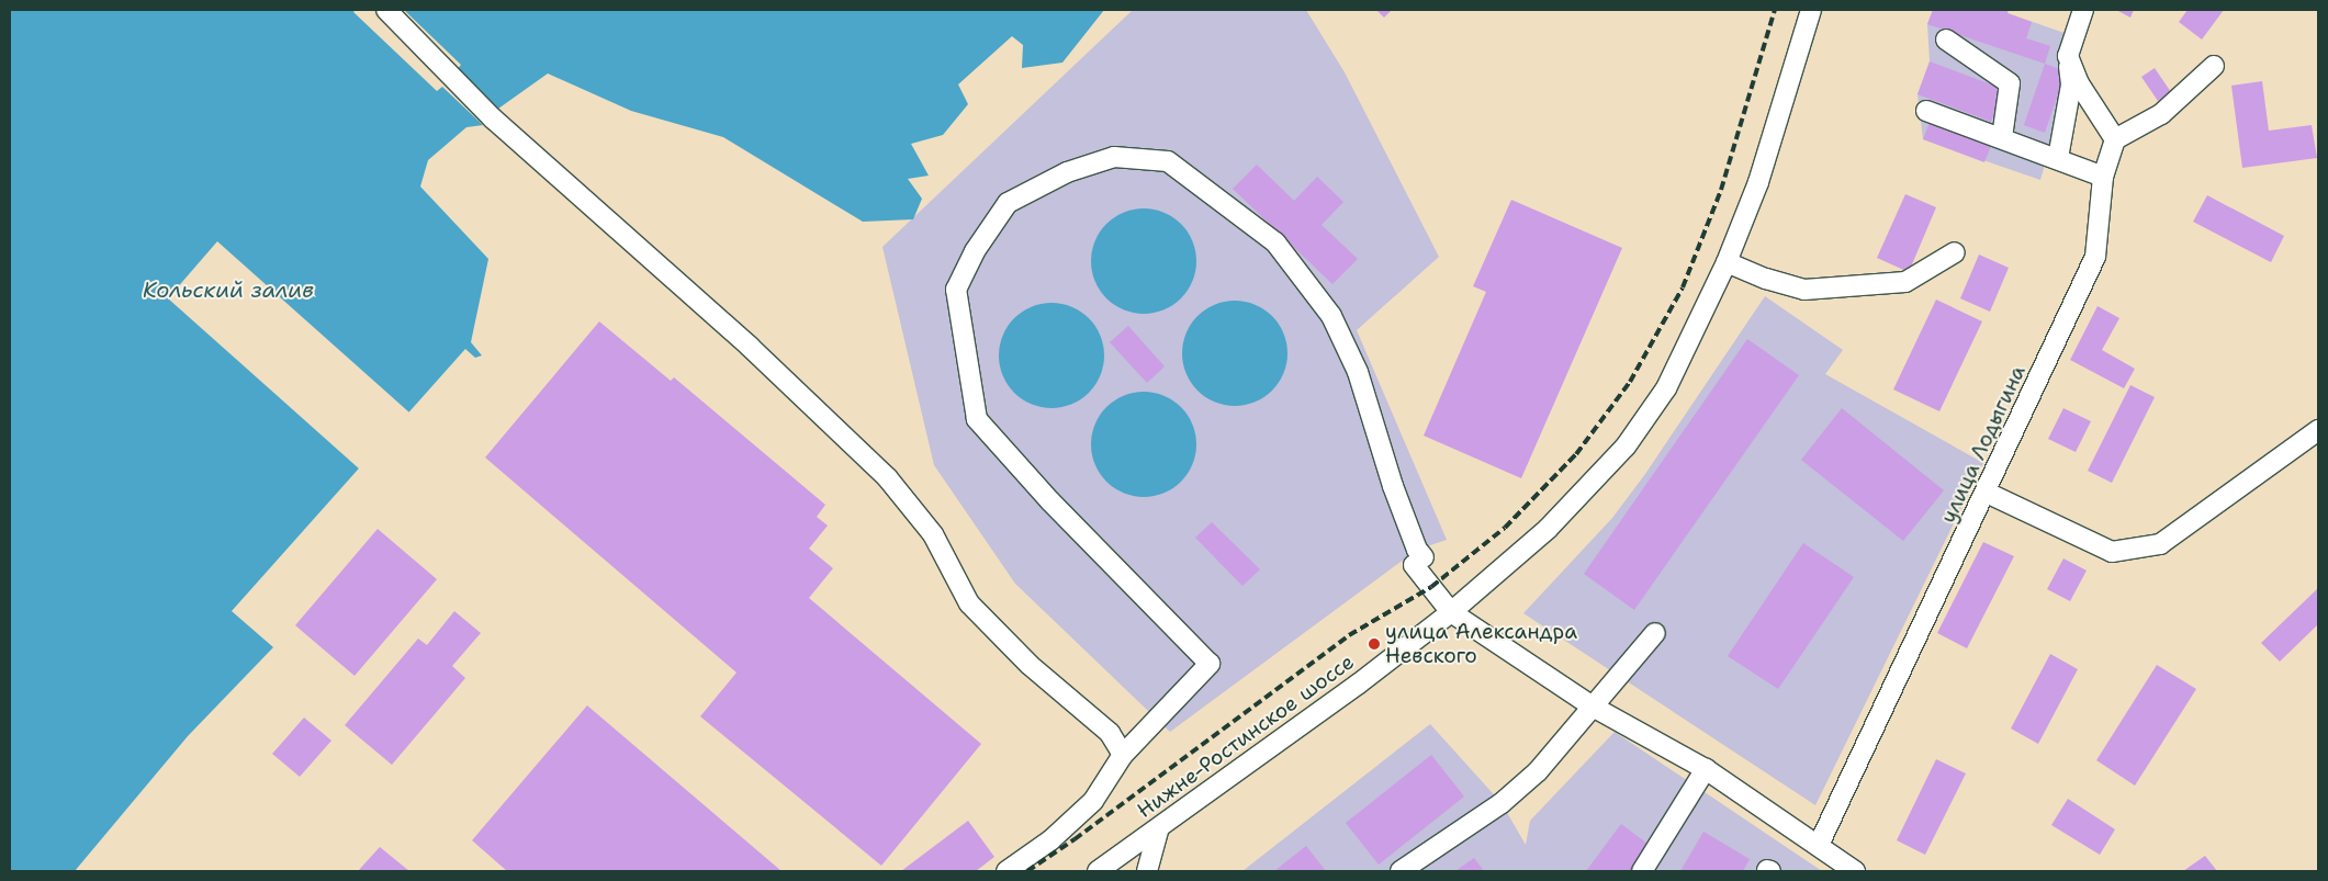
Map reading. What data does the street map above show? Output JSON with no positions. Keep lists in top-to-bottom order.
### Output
{
  "streets": {
    "street": ["улица Лодыгина", "Нижне-Ростинское шоссе"]
  },
  "water": ["Кольский залив"],
  "places": ["улица Александра Невского"]
}
